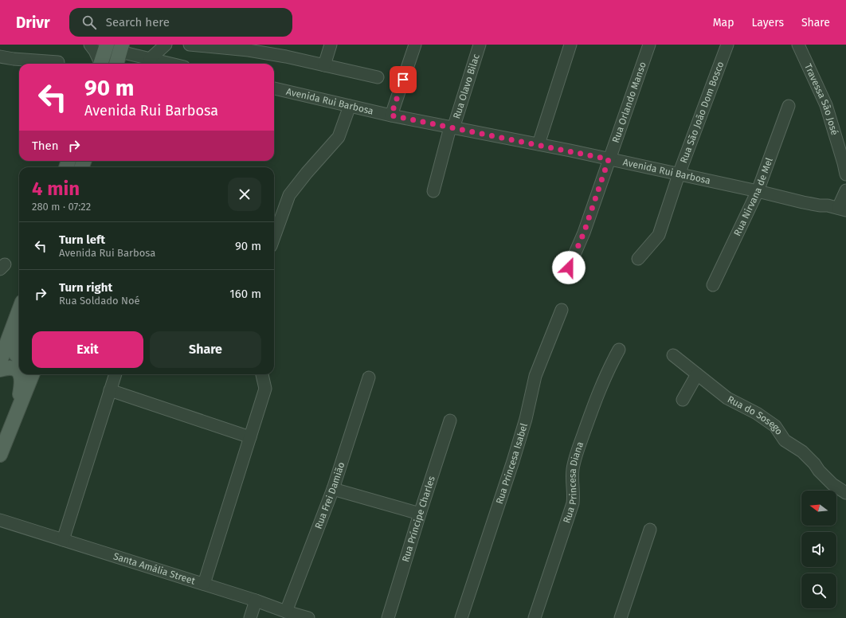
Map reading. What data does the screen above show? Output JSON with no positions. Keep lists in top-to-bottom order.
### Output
{
  "streets": {
    "street": [
      "Rua Olavo Bilac",
      "Travessa São José",
      "Avenida Rui Barbosa",
      "Rua Orlando Manso",
      "Rua São João Dom Bosco",
      "Rua Nirvana de Mel",
      "Rua do Sosego",
      "Rua Princesa Isabel",
      "Rua Princesa Diana",
      "Rua Frei Damião",
      "Rua Príncipe Charles",
      "Santa Amália Street"
    ]
  },
  "crossings": [
    ["Rua Olavo Bilac", "Avenida Rui Barbosa"],
    ["Avenida Rui Barbosa", "Rua Orlando Manso"],
    ["Avenida Rui Barbosa", "Rua São João Dom Bosco"],
    ["Avenida Rui Barbosa", "Rua Nirvana de Mel"],
    ["Rua Frei Damião", "Santa Amália Street"]
  ],
  "north": "left",
  "page": {
    "header": "Drivr",
    "search": "Search here",
    "nav": ["Map", "Layers", "Share"],
    "turn": ["90 m", "Avenida Rui Barbosa"],
    "then": "Then",
    "heading": ["4 min", "280 m · 07:22"],
    "list": [
      {
        "name": "Turn left",
        "note": "Avenida Rui Barbosa",
        "value": "90 m"
      },
      {
        "name": "Turn right",
        "note": "Rua Soldado Noé",
        "value": "160 m"
      }
    ],
    "buttons": ["Exit", "Share"]
  }
}
